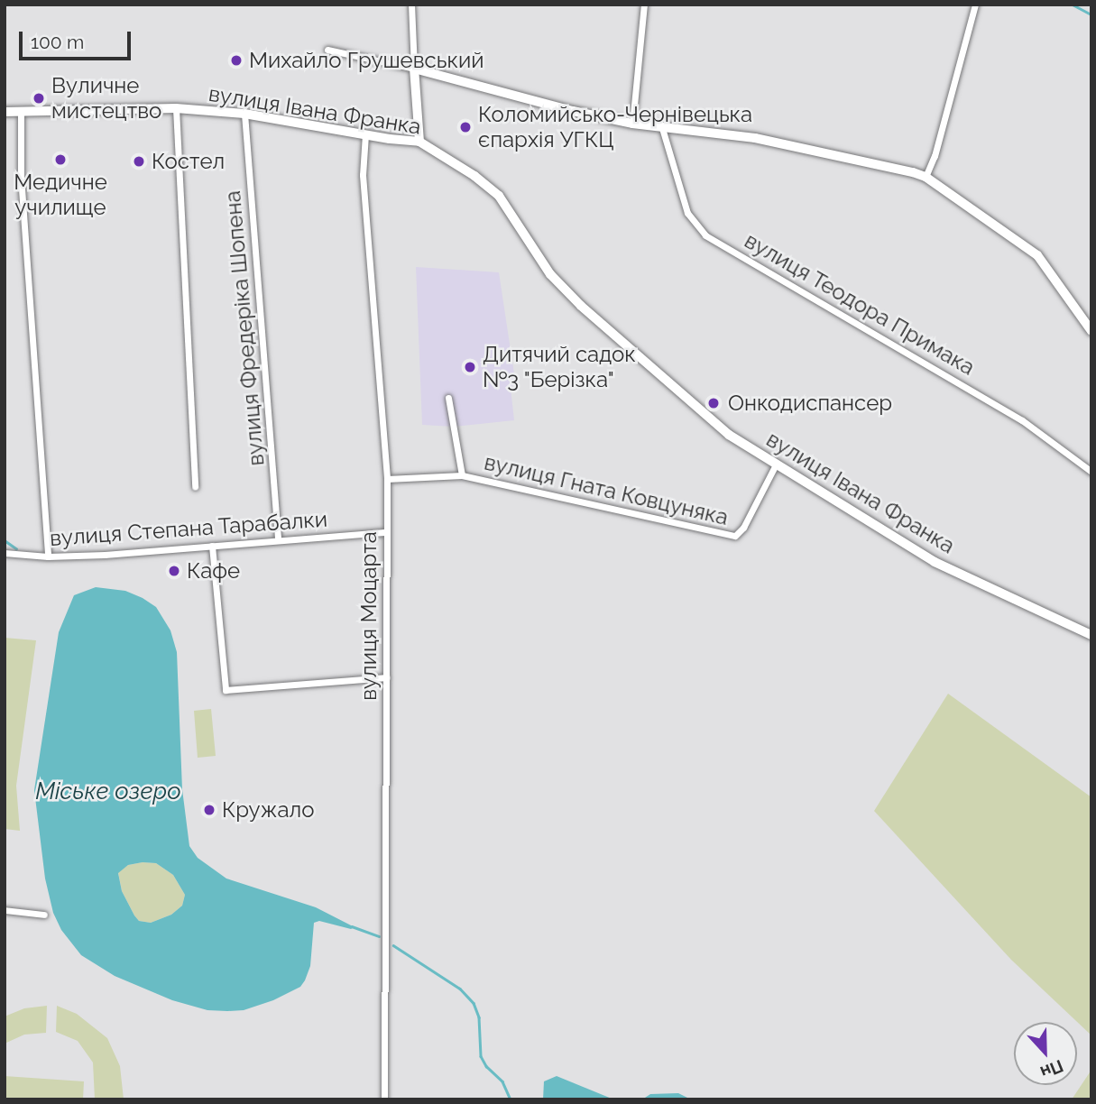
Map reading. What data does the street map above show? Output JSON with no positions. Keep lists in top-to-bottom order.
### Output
{
  "streets": {
    "street": [
      "вулиця Івана Франка",
      "вулиця Теодора Примака",
      "вулиця Фредеріка Шопена",
      "вулиця Гната Ковцуняка",
      "вулиця Степана Тарабалки",
      "вулиця Моцарта"
    ]
  },
  "crossings": [
    ["вулиця Івана Франка", "вулиця Фредеріка Шопена"],
    ["вулиця Івана Франка", "вулиця Гната Ковцуняка"],
    ["вулиця Івана Франка", "вулиця Моцарта"],
    ["вулиця Фредеріка Шопена", "вулиця Степана Тарабалки"],
    ["вулиця Гната Ковцуняка", "вулиця Моцарта"],
    ["вулиця Степана Тарабалки", "вулиця Моцарта"]
  ],
  "water": ["Міське озеро"],
  "places": [
    "Михайло Грушевський",
    "Вуличне мистецтво",
    "Коломийсько-Чернівецька єпархія УГКЦ",
    "Медичне училище",
    "Костел",
    "Дитячий садок №3 \"Берізка\"",
    "Онкодиспансер",
    "Кафе",
    "Кружало"
  ],
  "scale_bar": "100 m",
  "north": "bottom"
}
